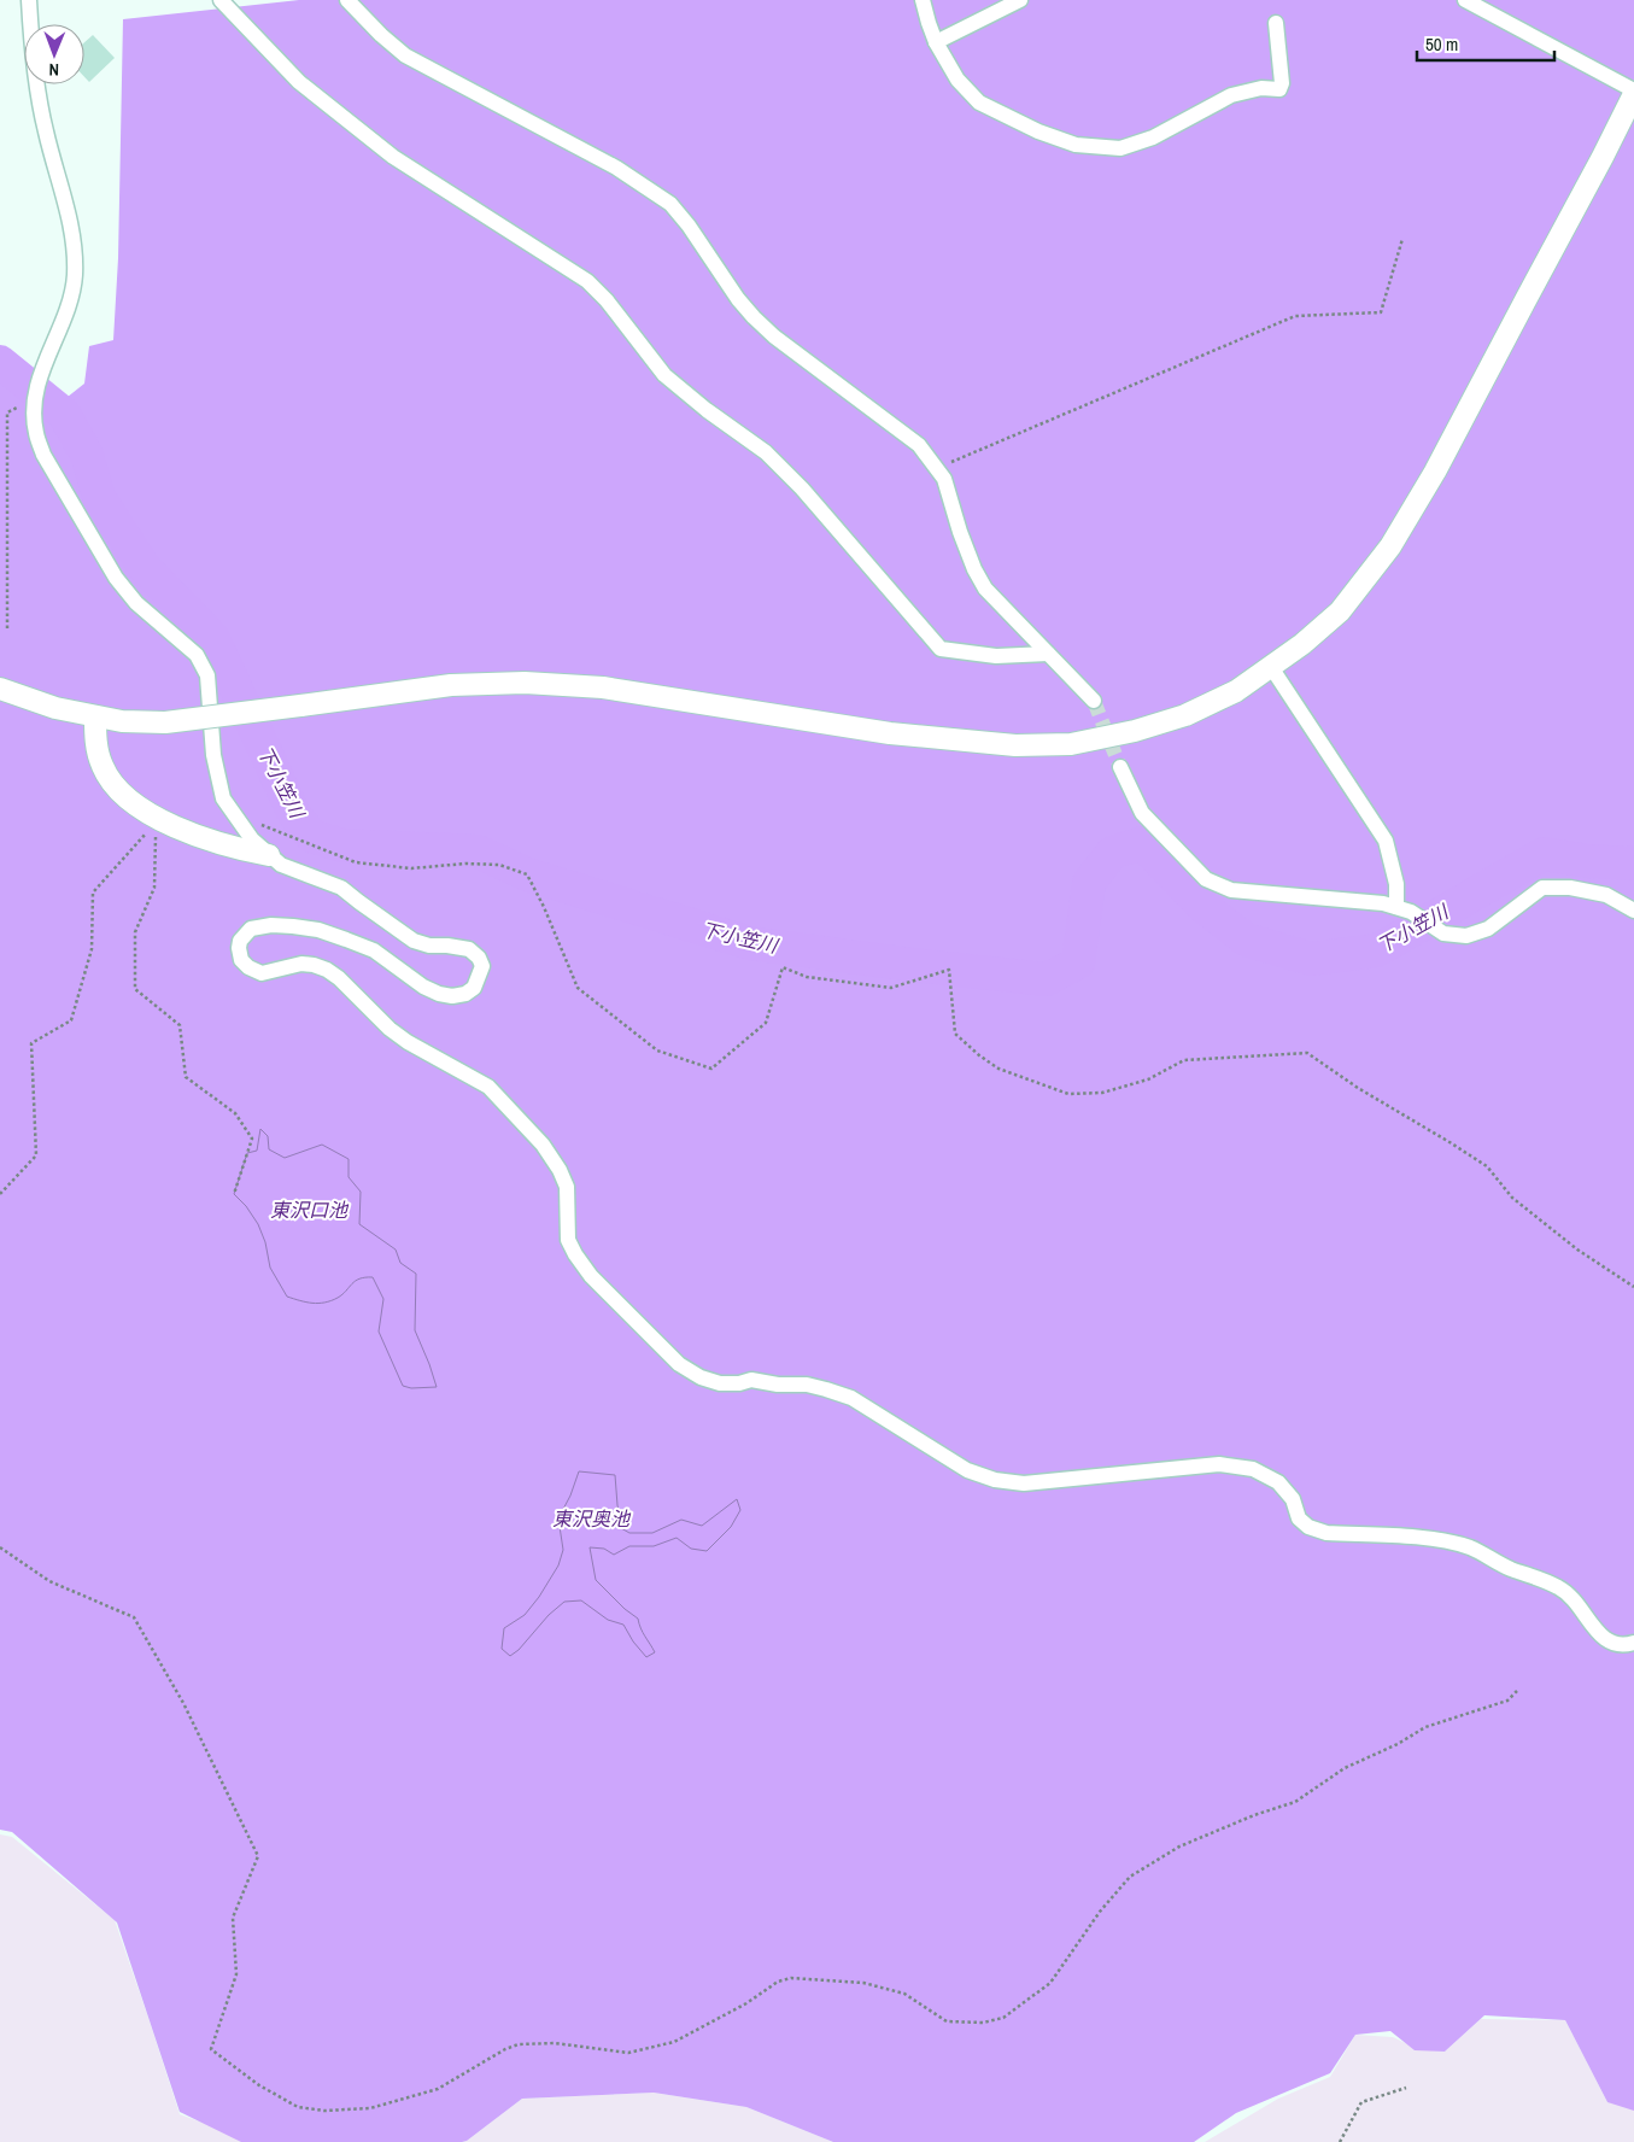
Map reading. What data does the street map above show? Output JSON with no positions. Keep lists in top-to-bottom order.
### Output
{
  "water": ["下小笠川", "東沢口池", "東沢奥池"],
  "scale_bar": "50 m",
  "north": "bottom"
}
